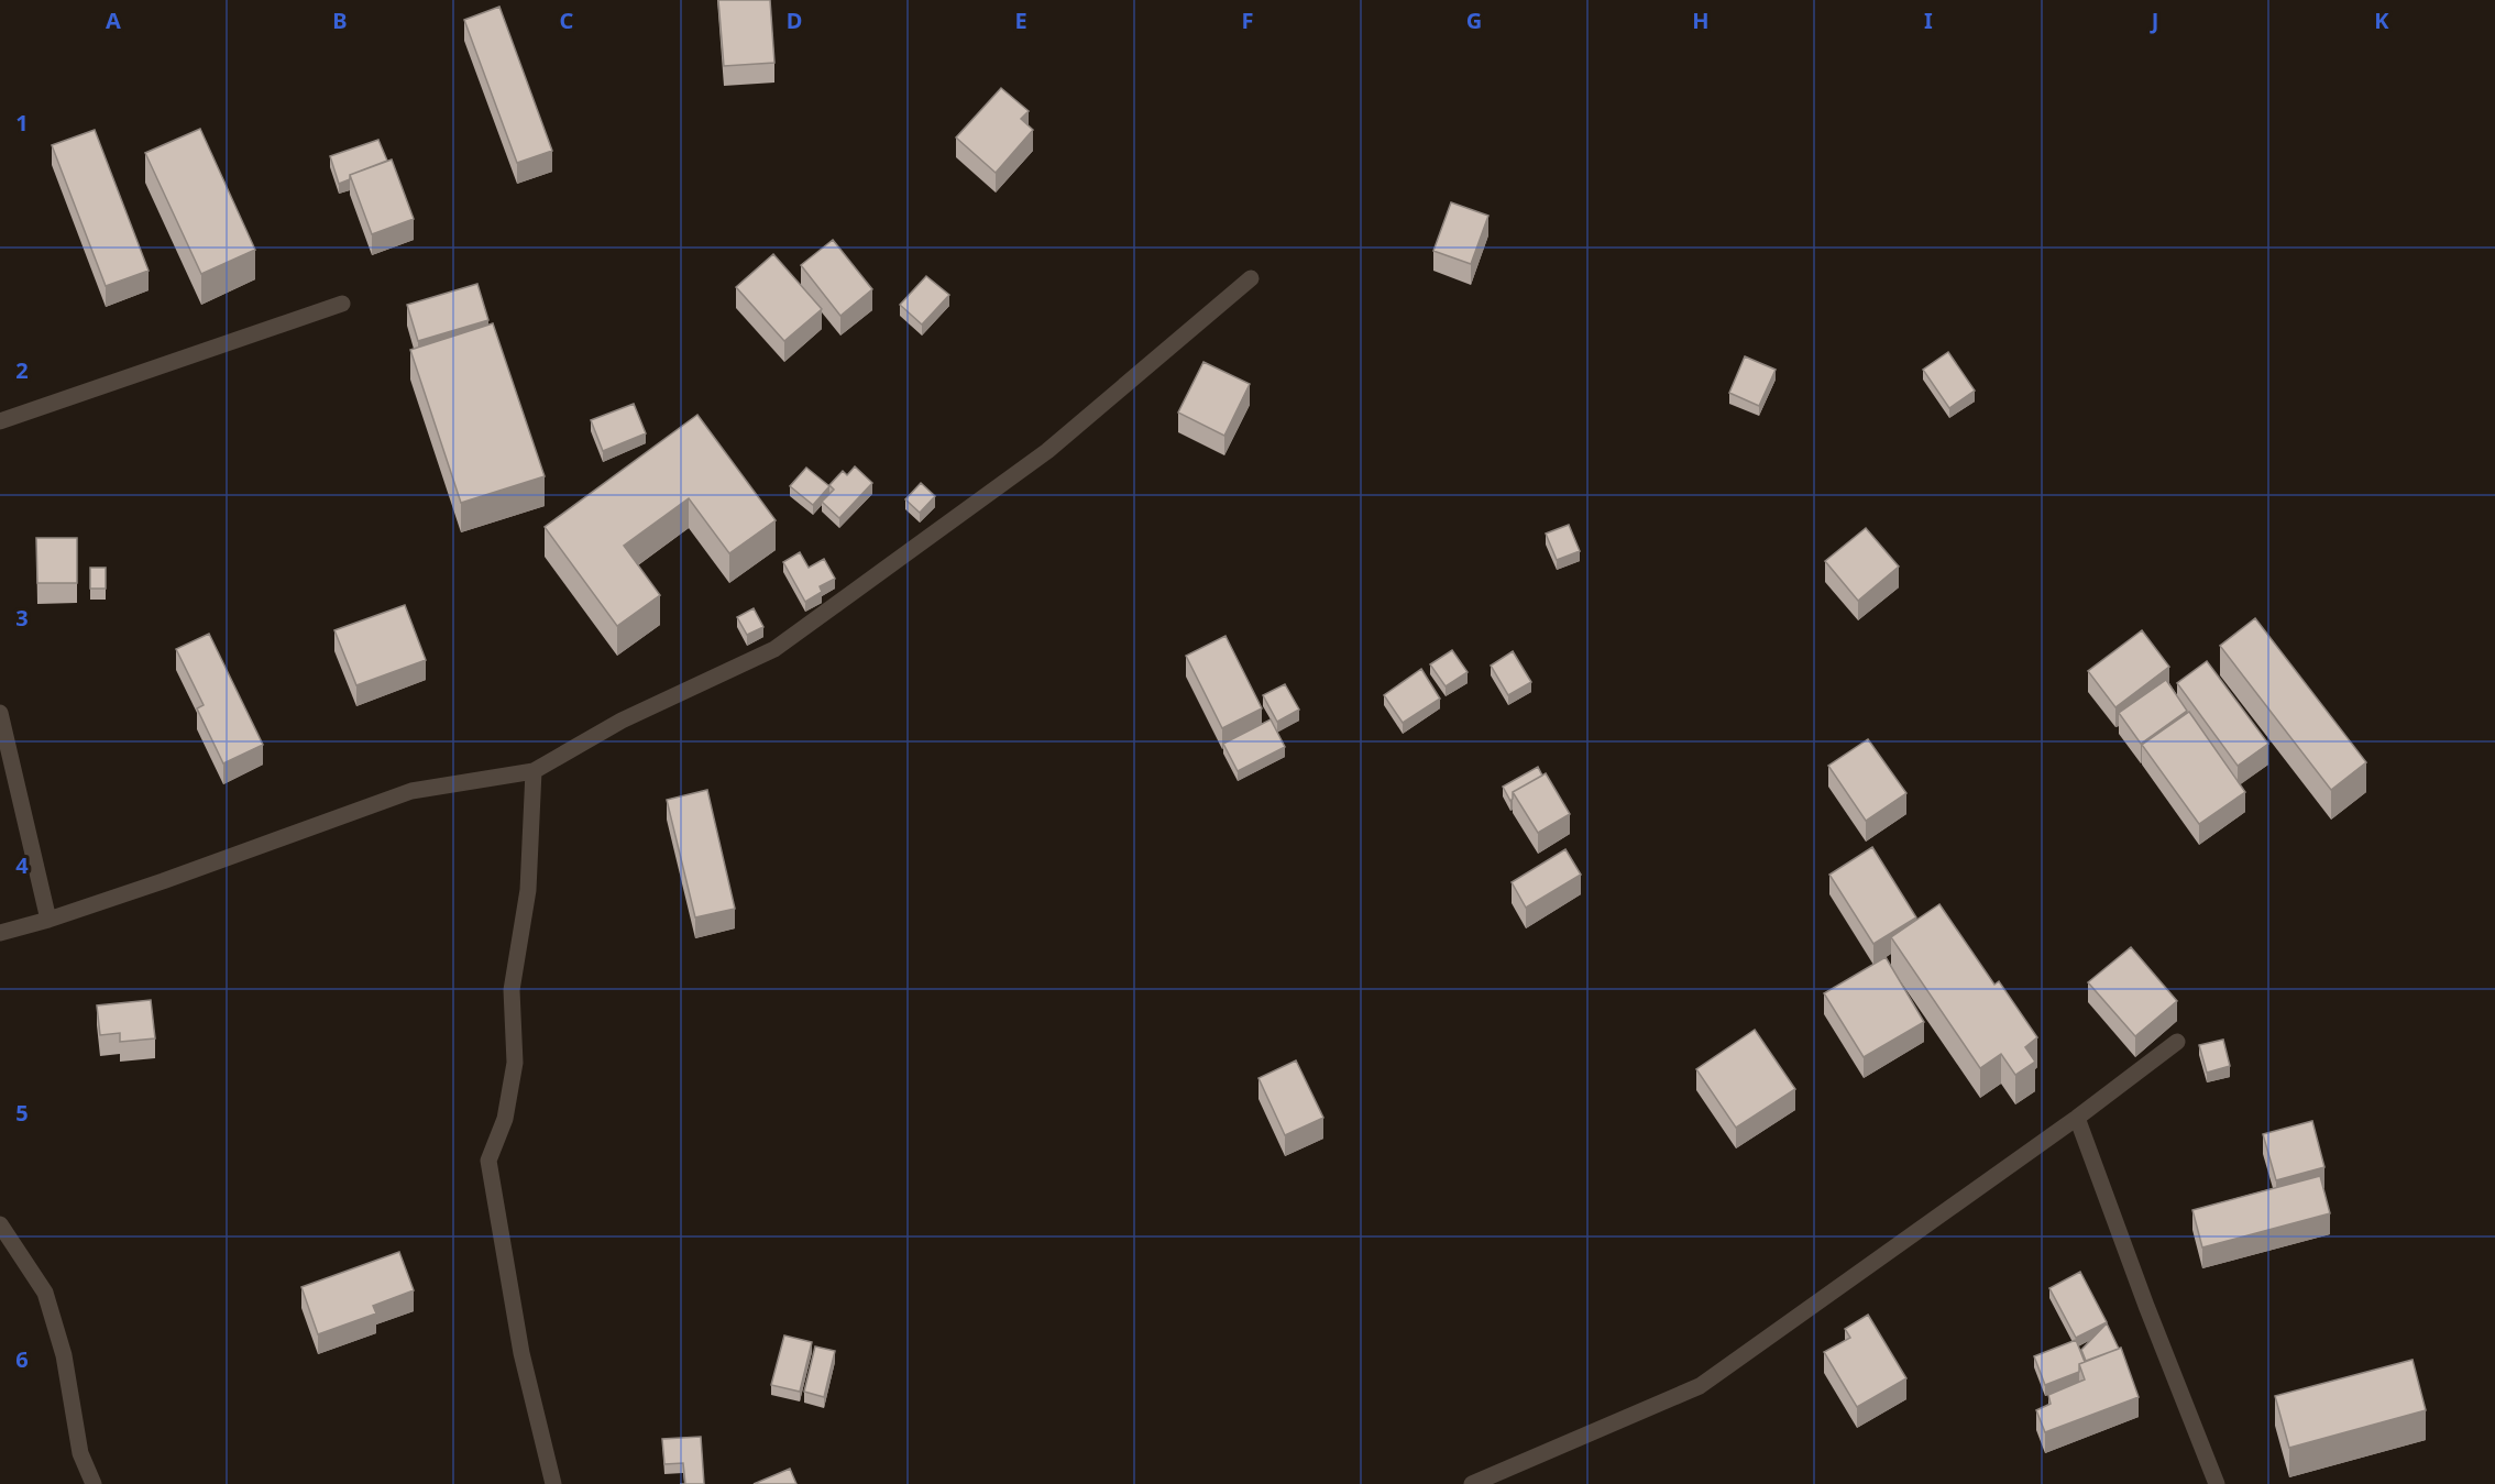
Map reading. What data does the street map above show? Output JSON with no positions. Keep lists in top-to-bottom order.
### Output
{
  "grid": {
    "columns": [
      "A",
      "B",
      "C",
      "D",
      "E",
      "F",
      "G",
      "H",
      "I",
      "J",
      "K"
    ],
    "rows": [
      "1",
      "2",
      "3",
      "4",
      "5",
      "6"
    ]
  }
}
